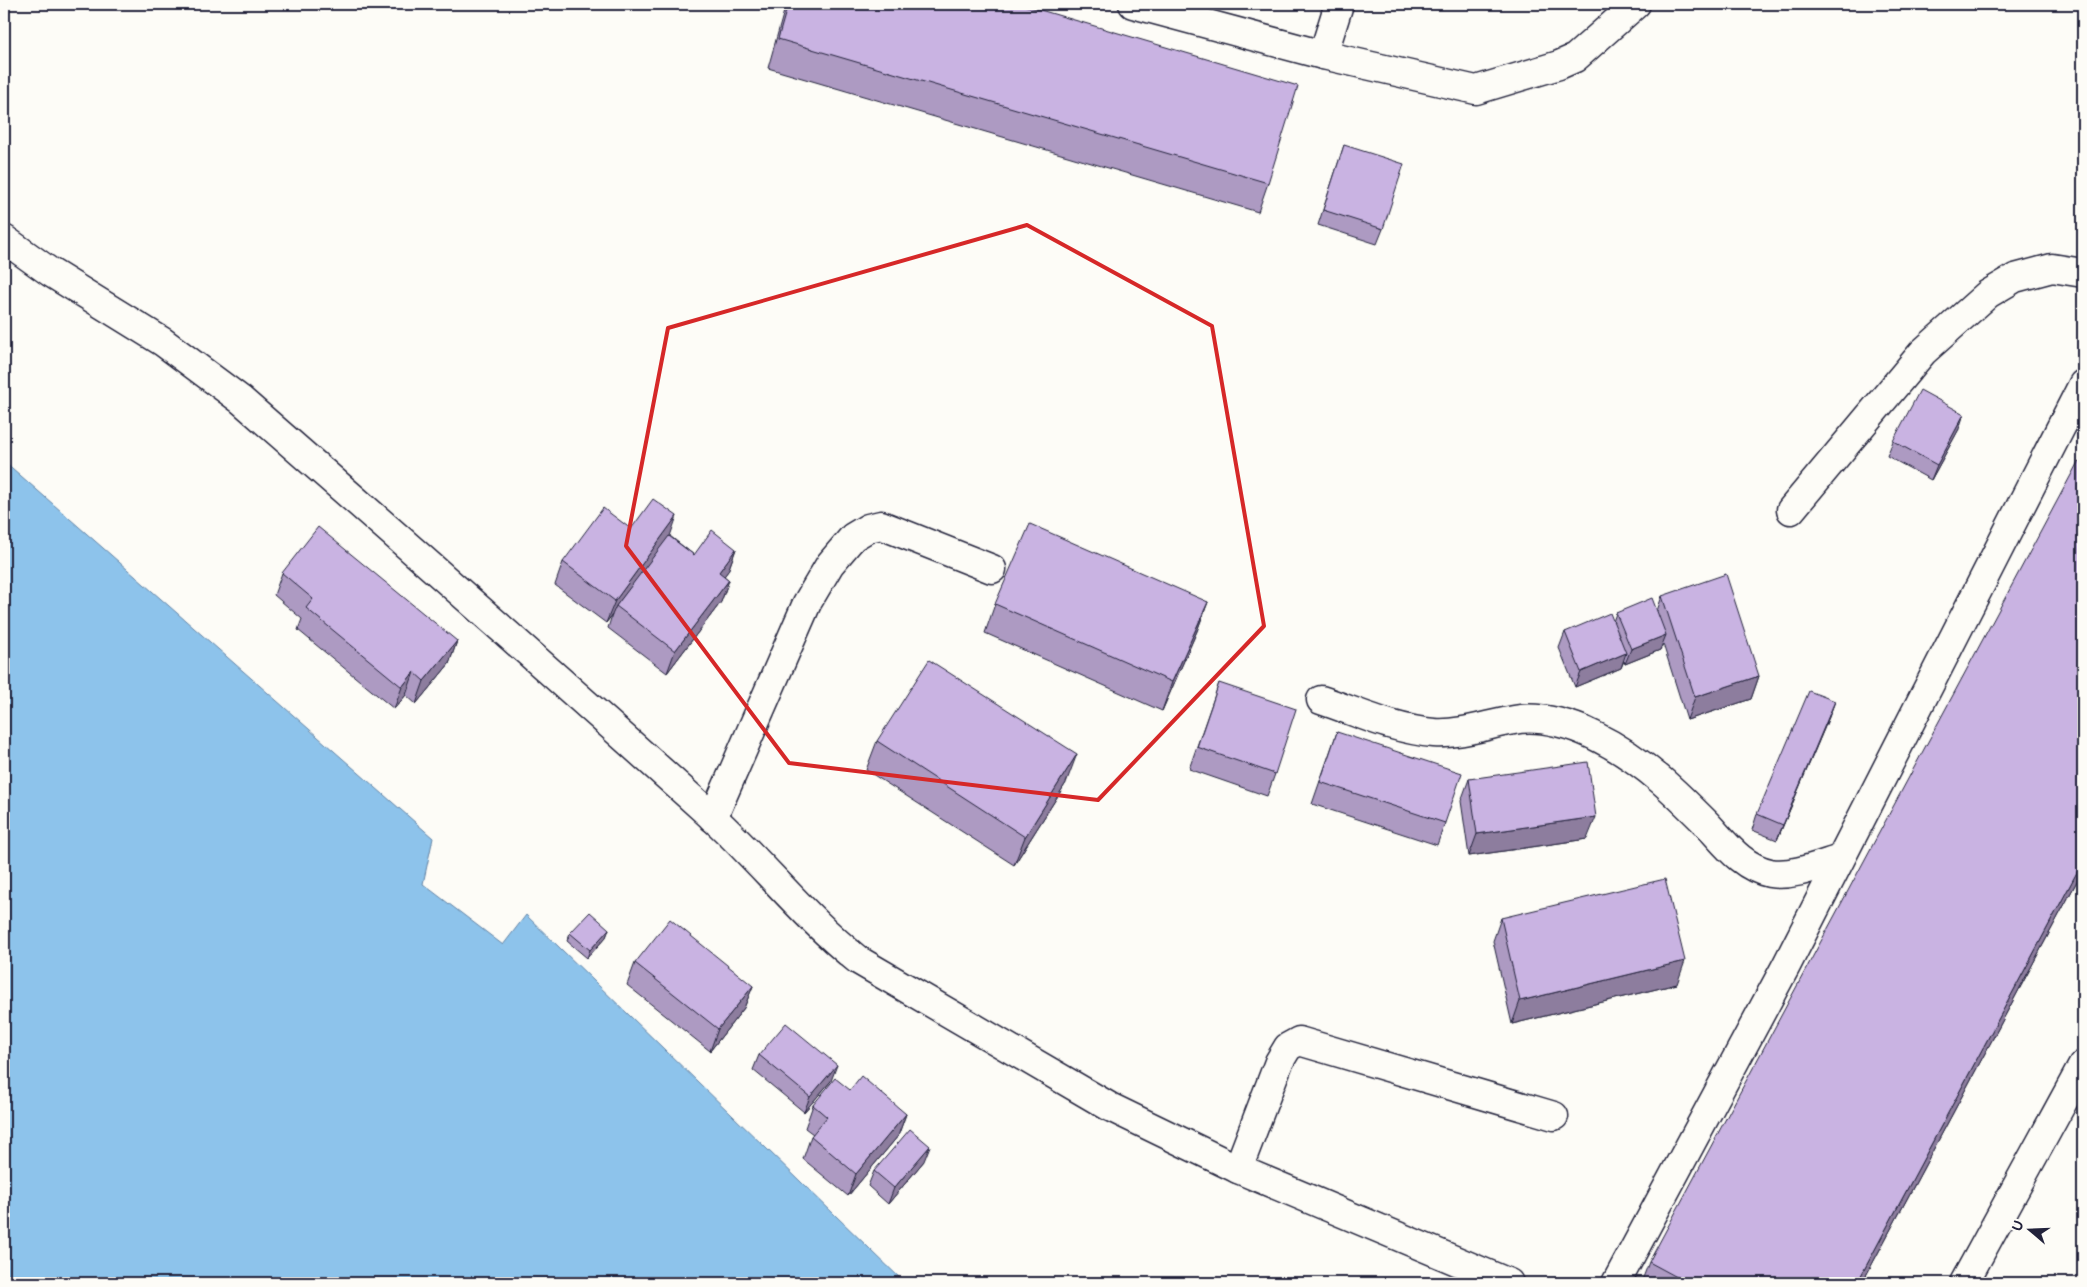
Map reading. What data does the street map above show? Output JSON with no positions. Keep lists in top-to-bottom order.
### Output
{
  "north": "left"
}
